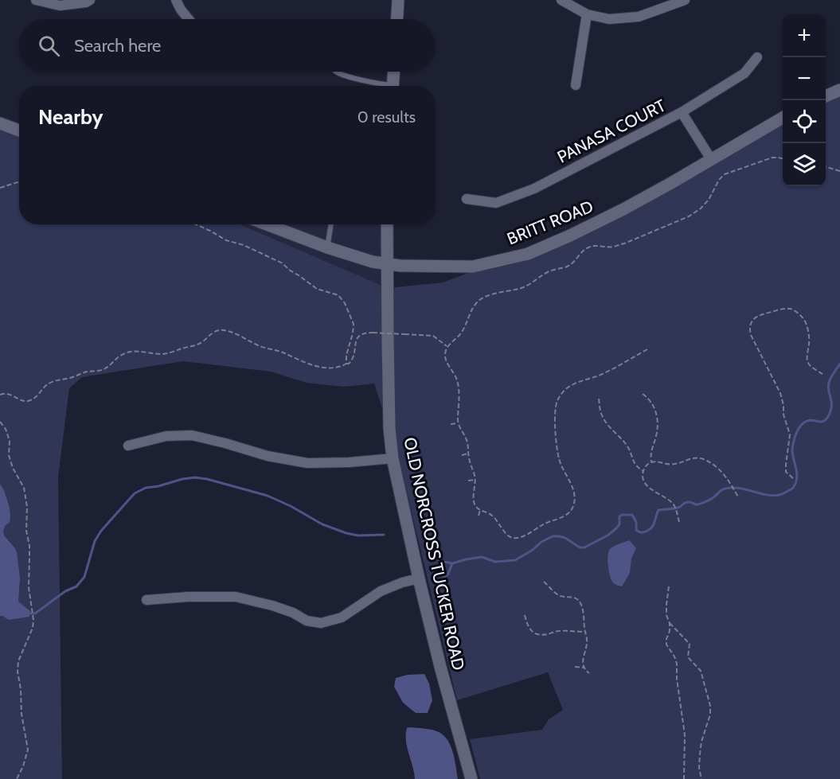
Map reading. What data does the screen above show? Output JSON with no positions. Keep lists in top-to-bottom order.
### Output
{
  "streets": {
    "street": ["PANASA COURT", "BRITT ROAD", "OLD NORCROSS TUCKER ROAD"]
  },
  "crossings": [
    ["BRITT ROAD", "OLD NORCROSS TUCKER ROAD"]
  ],
  "page": {
    "map_buttons": ["+", "−"],
    "search": "Search here",
    "heading": ["Nearby", "0 results"]
  }
}
